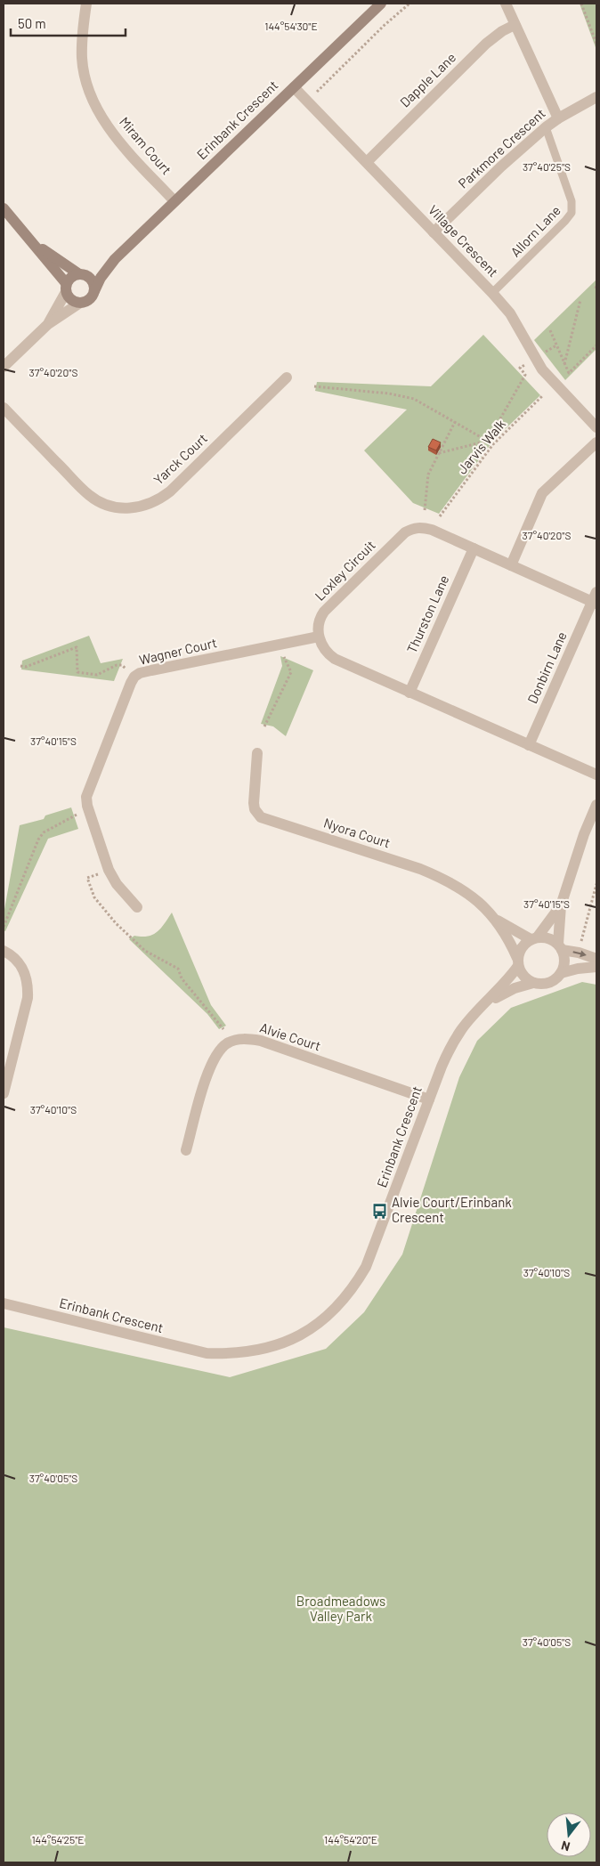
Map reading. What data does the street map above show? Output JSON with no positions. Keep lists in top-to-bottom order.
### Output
{
  "streets": {
    "street": [
      "Dapple Lane",
      "Erinbank Crescent",
      "Miram Court",
      "Parkmore Crescent",
      "Village Crescent",
      "Yarck Court",
      "Loxley Circuit",
      "Thurston Lane",
      "Wagner Court",
      "Donbirn Lane",
      "Nyora Court",
      "Alvie Court"
    ],
    "lane": ["Allorn Lane"],
    "path": ["Jarvis Walk"]
  },
  "crossings": [
    ["Dapple Lane", "Village Crescent"],
    ["Erinbank Crescent", "Miram Court"],
    ["Erinbank Crescent", "Village Crescent"],
    ["Erinbank Crescent", "Nyora Court"],
    ["Erinbank Crescent", "Alvie Court"],
    ["Parkmore Crescent", "Allorn Lane"],
    ["Parkmore Crescent", "Village Crescent"],
    ["Allorn Lane", "Village Crescent"],
    ["Loxley Circuit", "Thurston Lane"],
    ["Loxley Circuit", "Wagner Court"],
    ["Loxley Circuit", "Donbirn Lane"]
  ],
  "parks": ["Broadmeadows Valley Park"],
  "places": {
    "bus stop": ["Alvie Court/Erinbank Crescent"]
  },
  "scale_bar": "50 m",
  "north": "bottom",
  "coordinates": [
    "144°54'30\"E",
    "37°40'25\"S",
    "37°40'20\"S",
    "37°40'15\"S",
    "37°40'10\"S",
    "37°40'05\"S",
    "144°54'25\"E",
    "144°54'20\"E"
  ]
}
